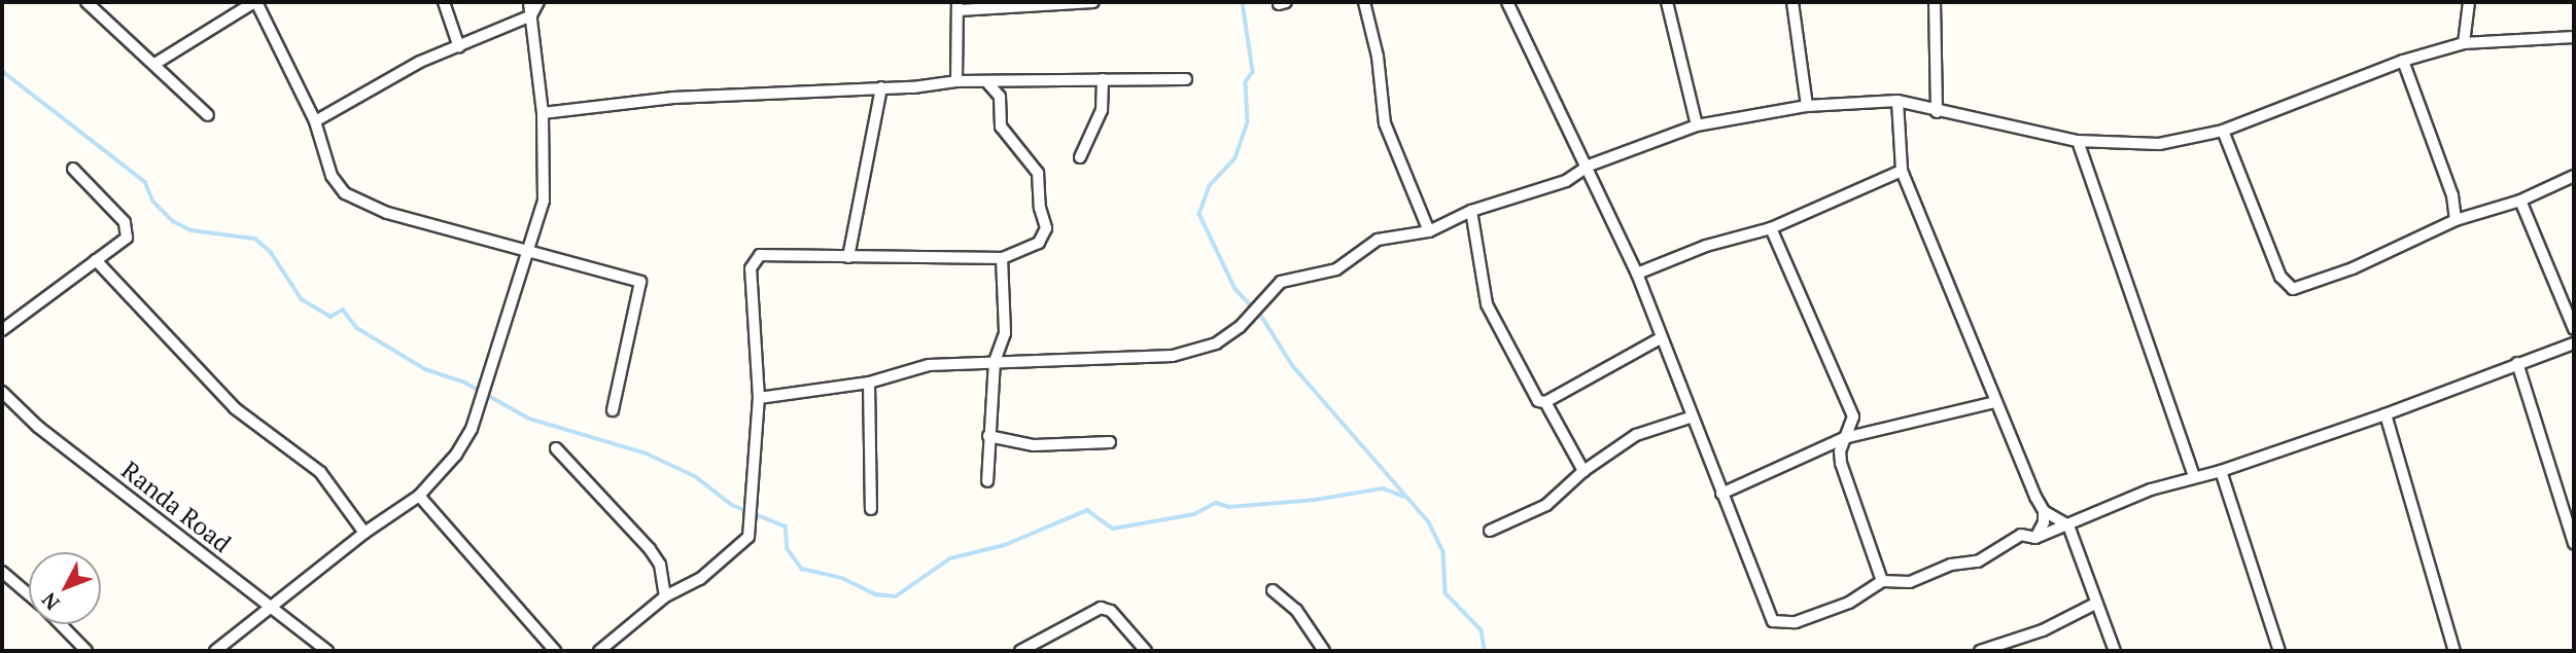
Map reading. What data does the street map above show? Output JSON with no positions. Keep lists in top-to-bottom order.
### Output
{
  "streets": {
    "street": ["Randa Road"]
  },
  "north": "bottom left"
}
